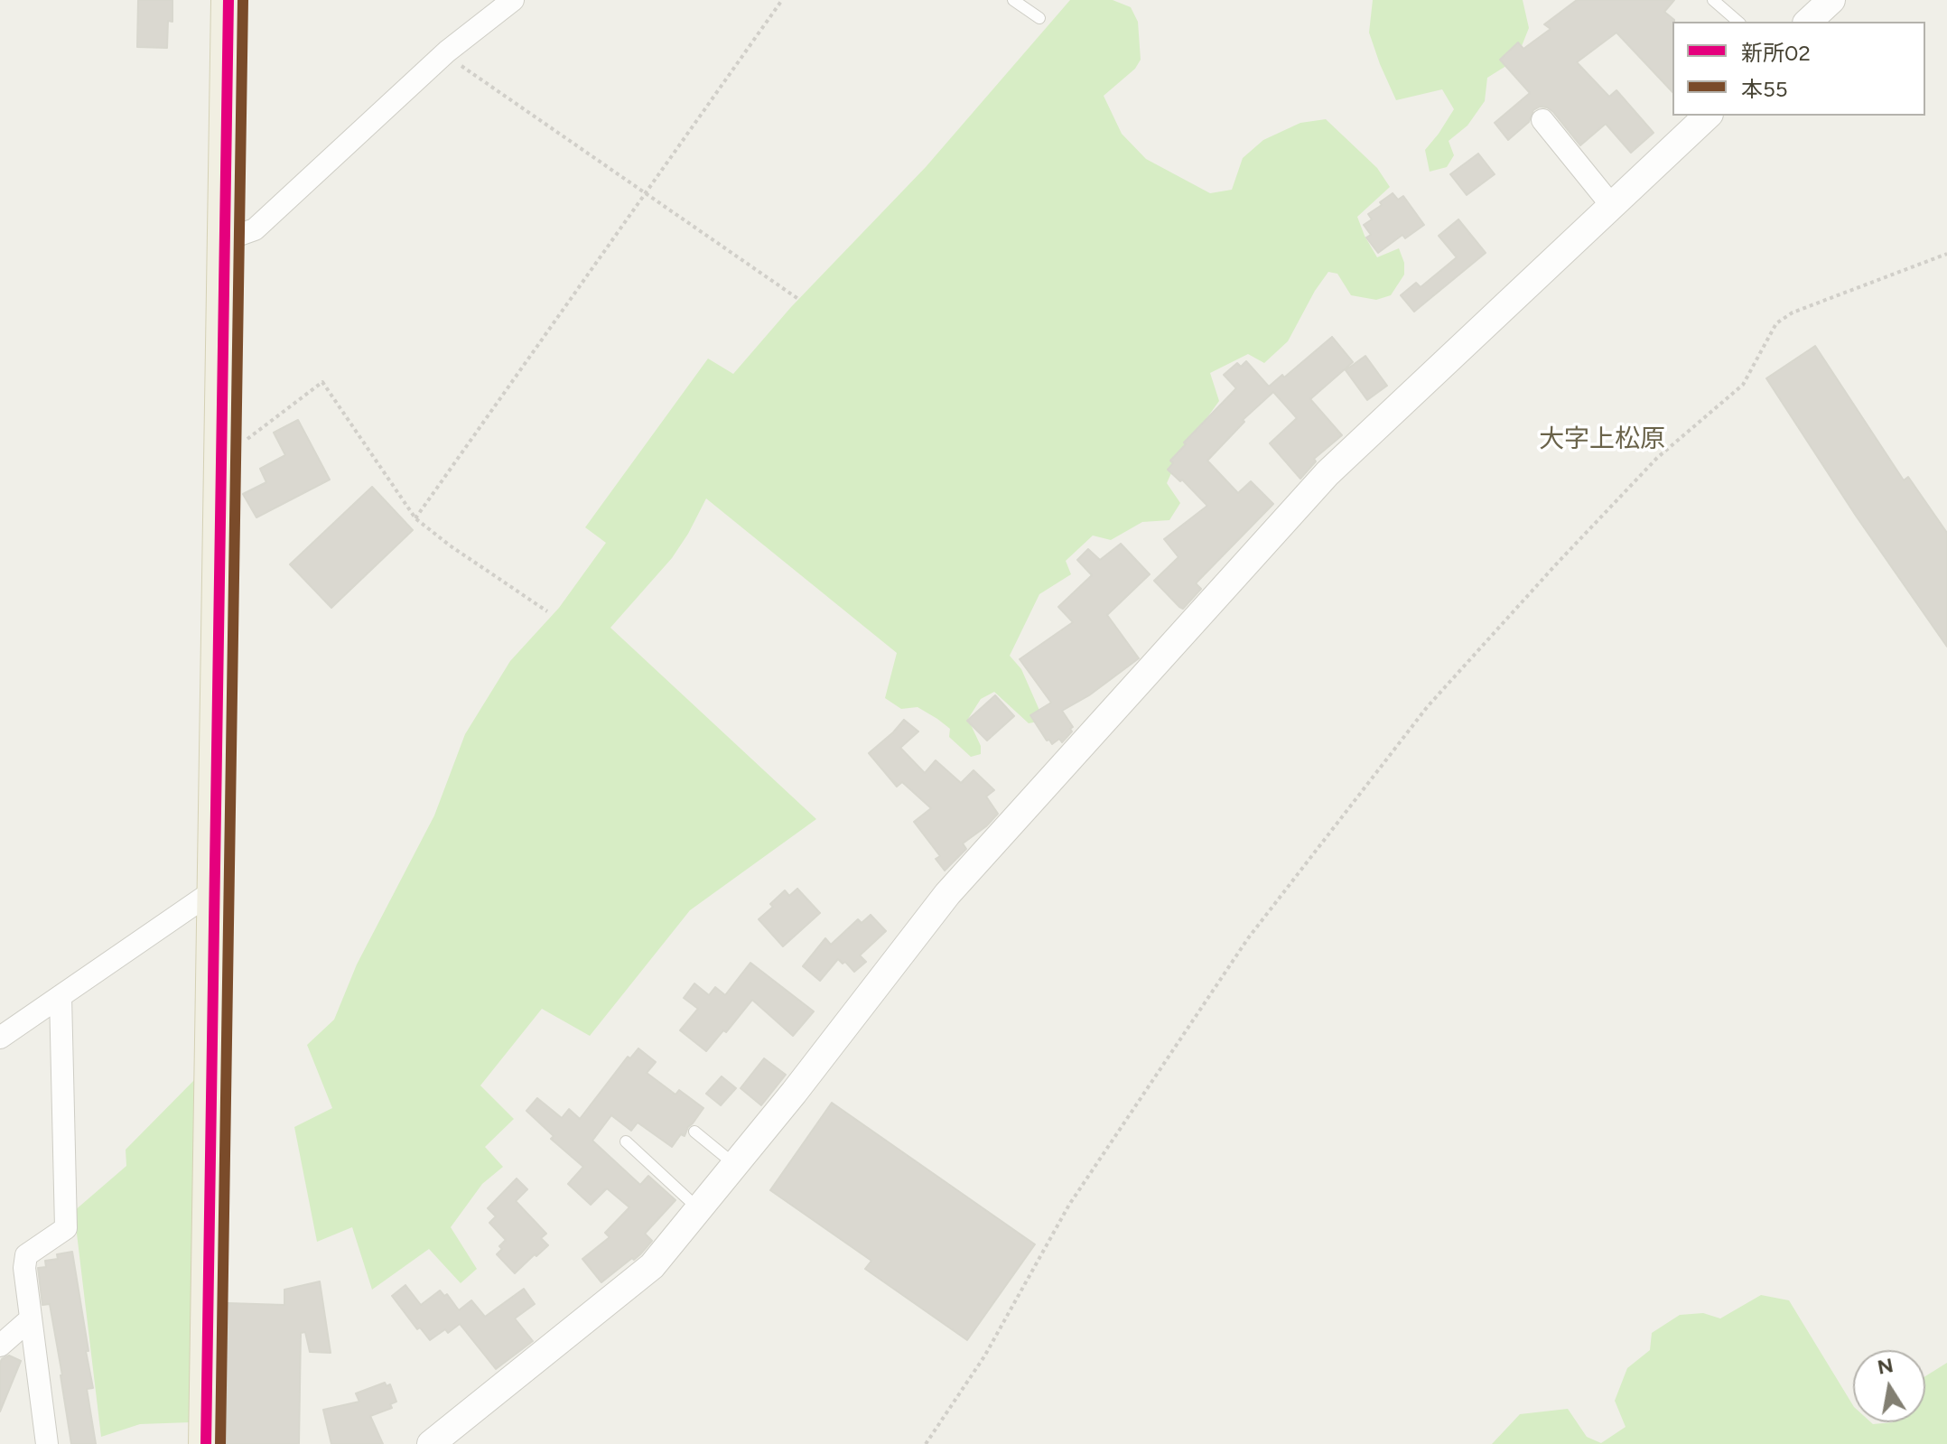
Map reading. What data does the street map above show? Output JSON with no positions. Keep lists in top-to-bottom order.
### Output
{
  "districts": ["大字上松原"],
  "lines": ["transit line 新所02", "transit line 本55"],
  "legend": ["新所02", "本55"],
  "north": "top"
}
